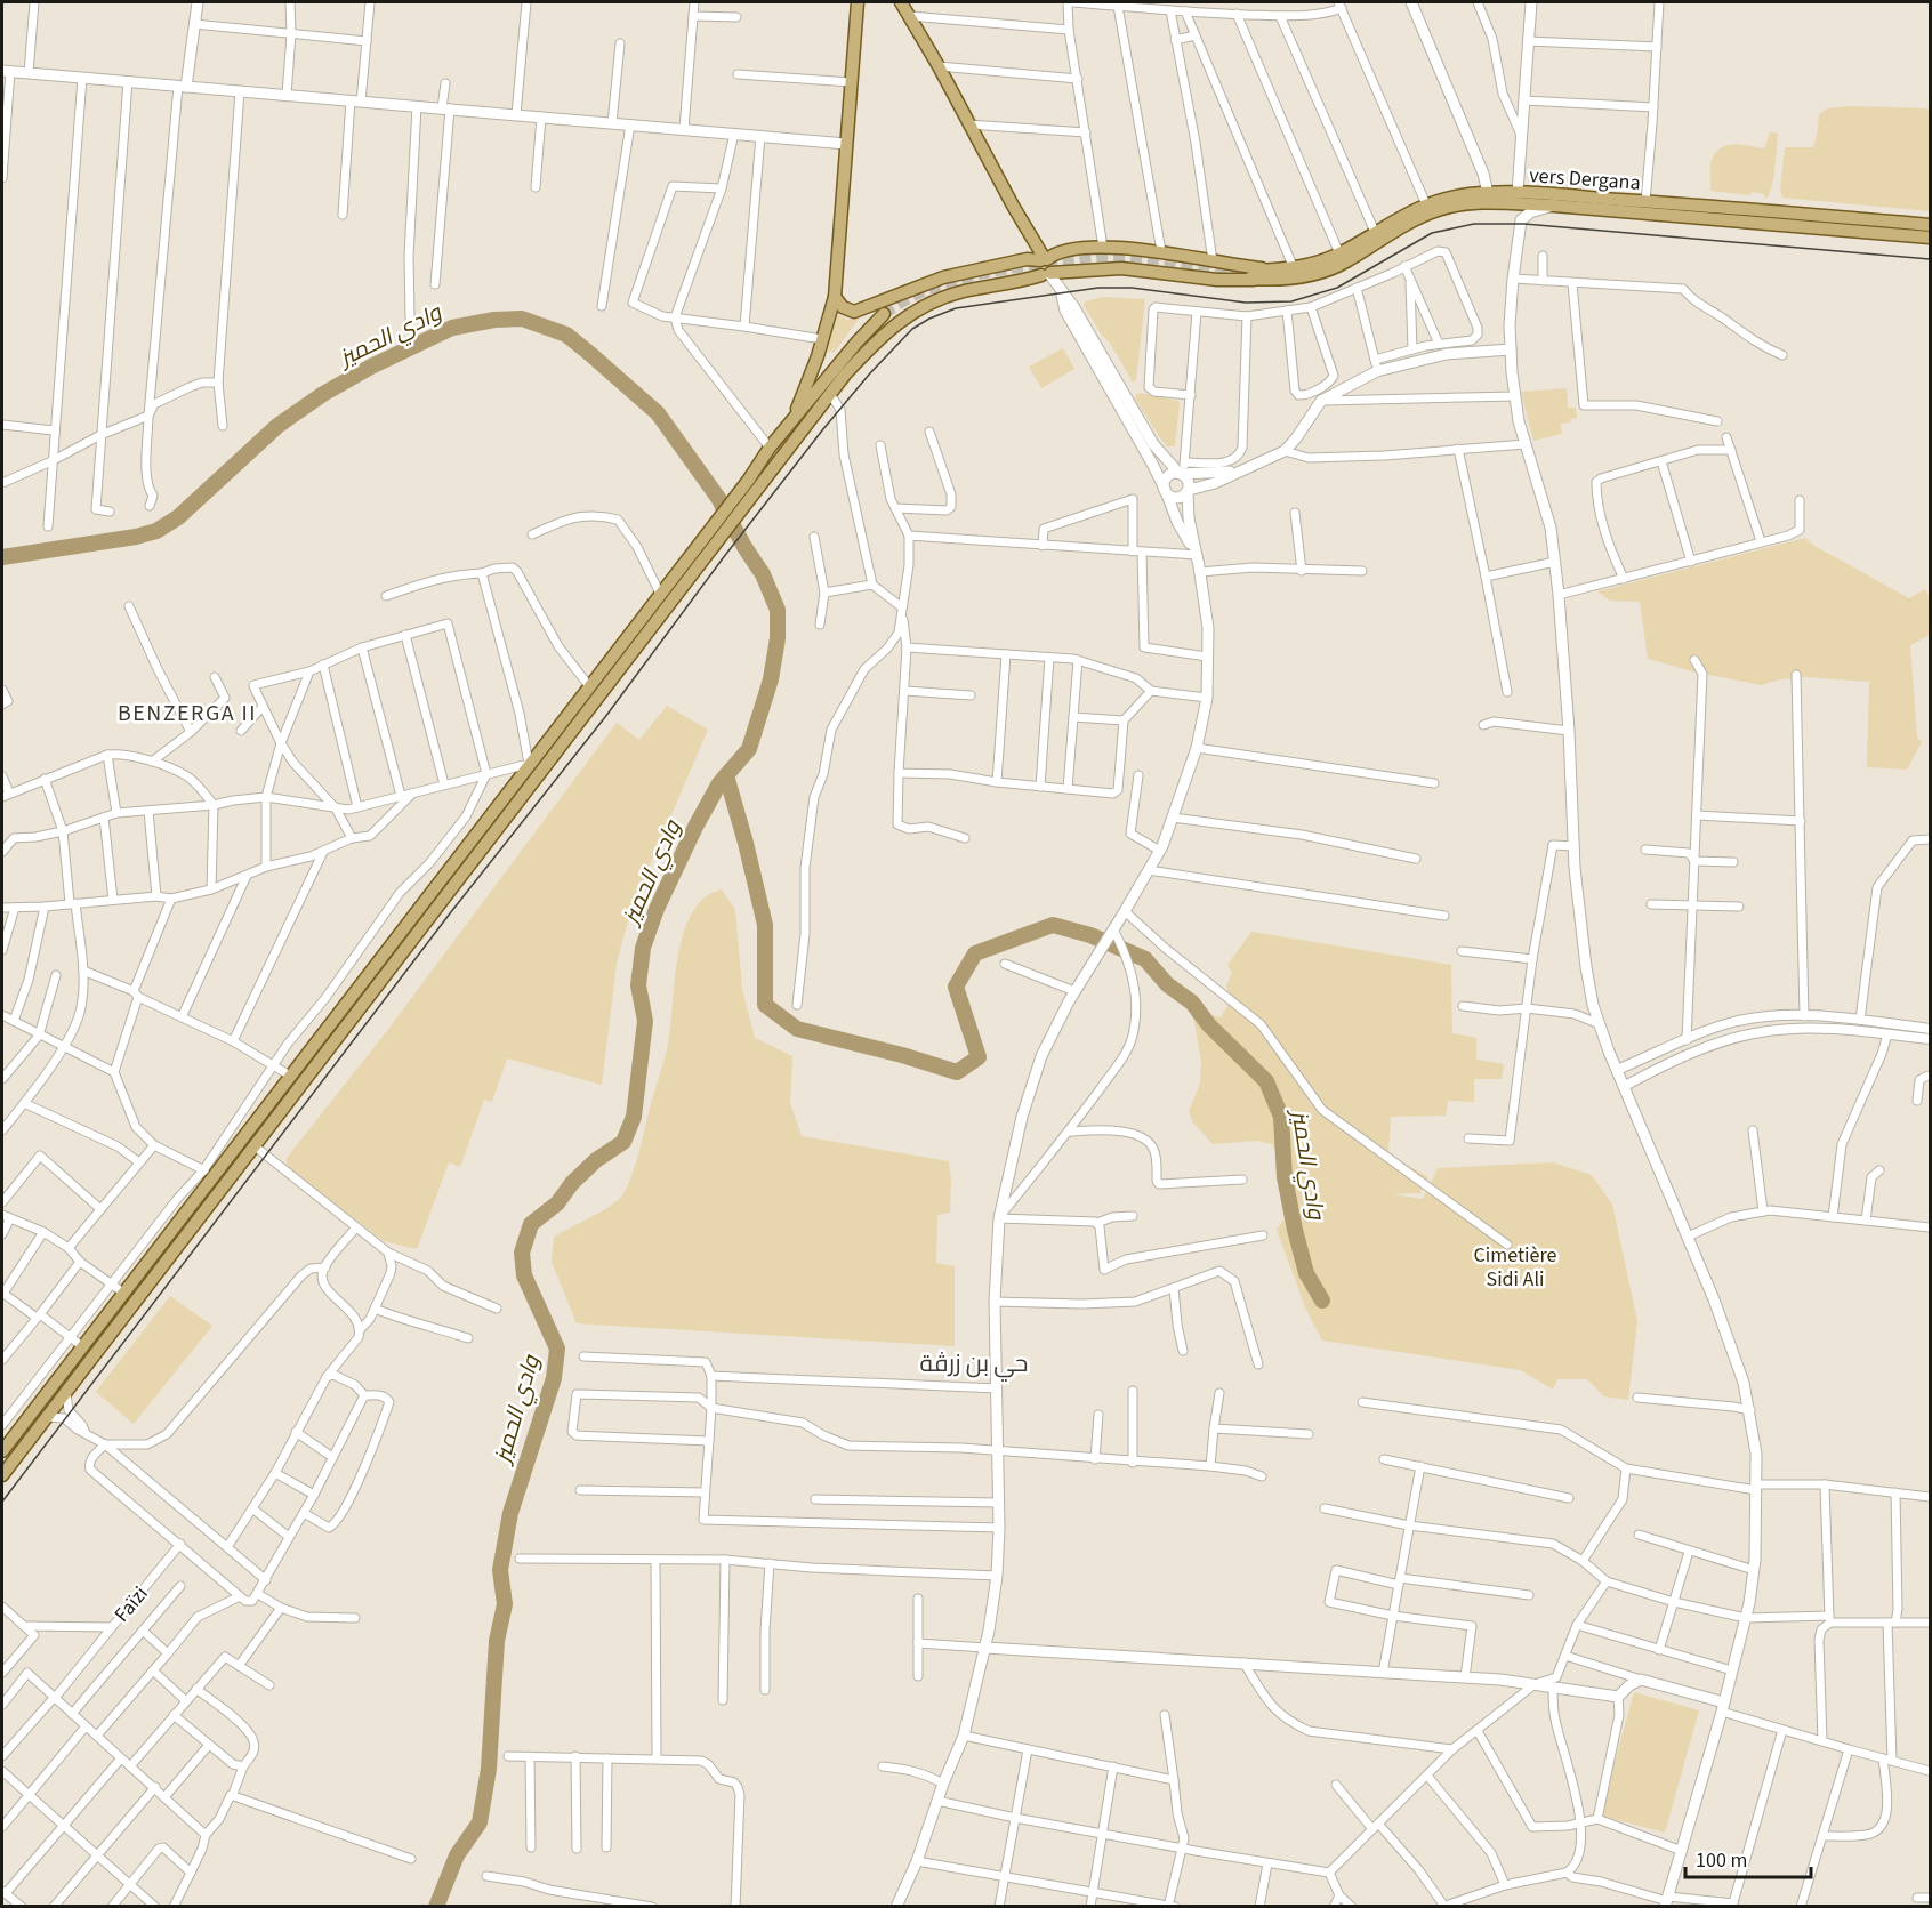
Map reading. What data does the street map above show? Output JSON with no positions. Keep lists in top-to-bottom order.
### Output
{
  "streets": {
    "main road": ["vers Dergana"],
    "street": ["Faïzi"]
  },
  "districts": ["BENZERGA II", "حي بن زرڤة"],
  "water": ["وادي الحميز"],
  "parks": ["Cimetière Sidi Ali"],
  "scale_bar": "100 m"
}
